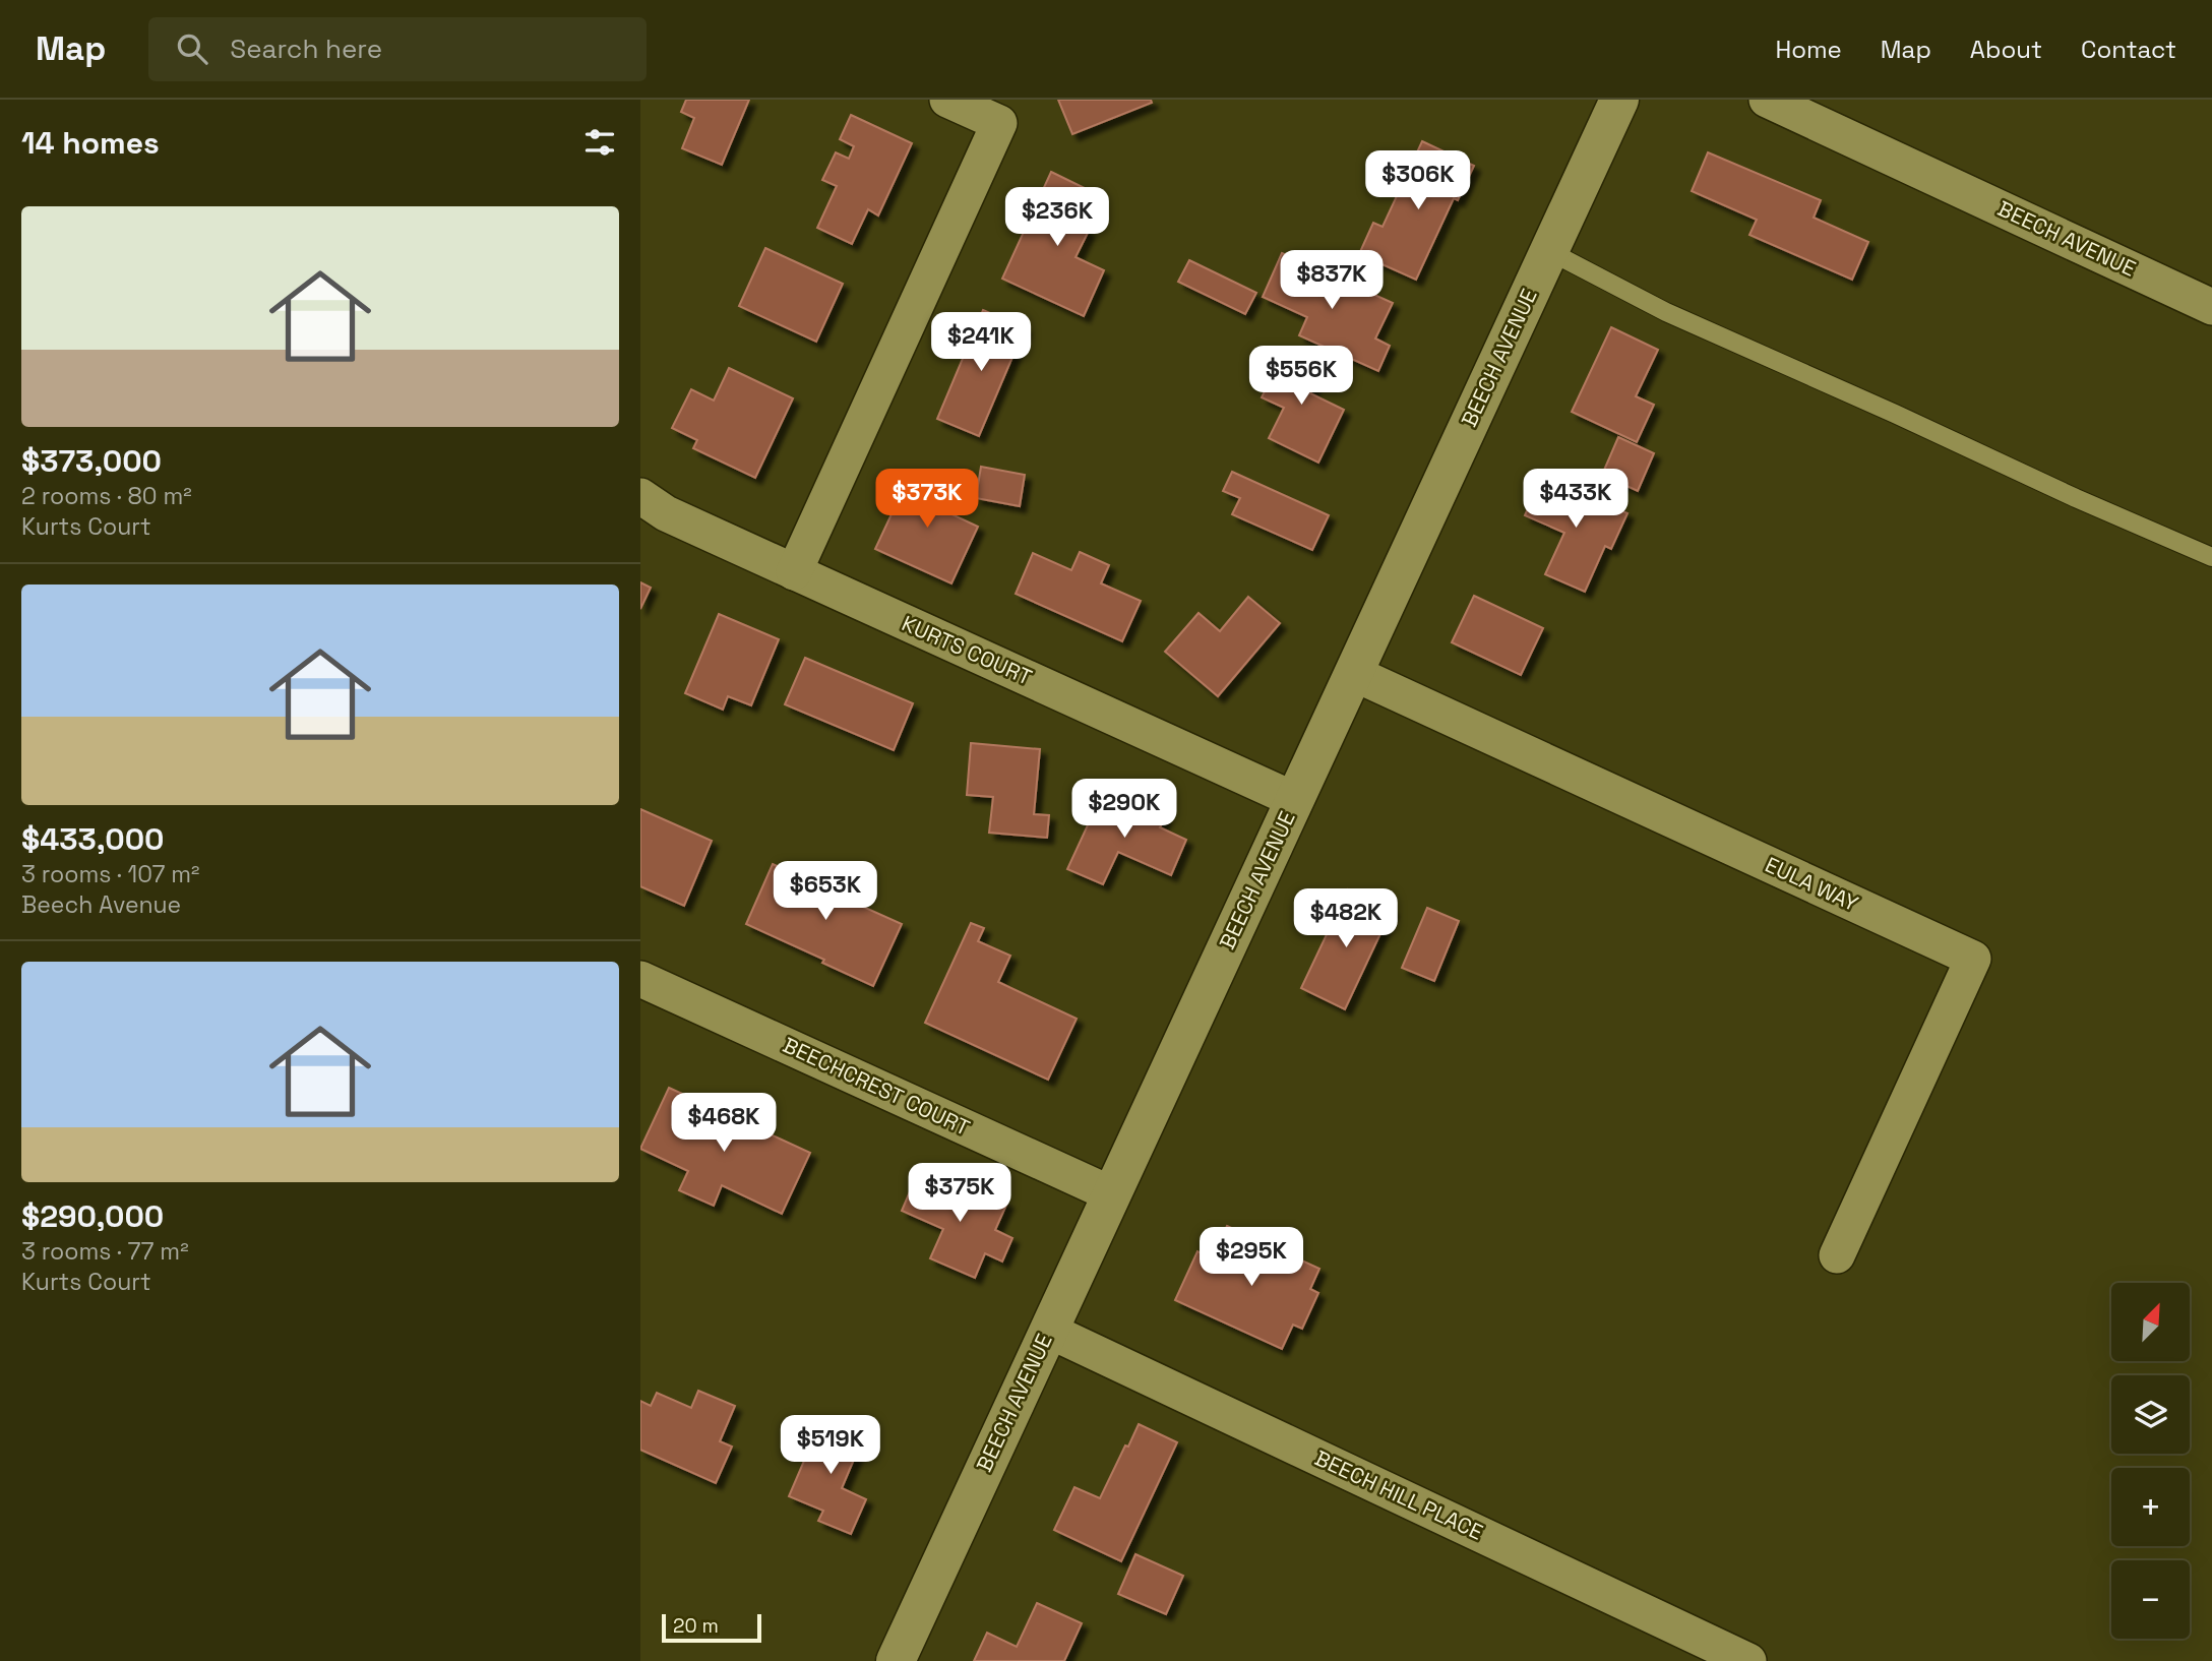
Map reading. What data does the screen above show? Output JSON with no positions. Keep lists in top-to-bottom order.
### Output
{
  "streets": {
    "street": [
      "BEECH AVENUE",
      "KURTS COURT",
      "EULA WAY",
      "BEECHCREST COURT",
      "BEECH HILL PLACE"
    ]
  },
  "crossings": [
    ["BEECH AVENUE", "KURTS COURT"],
    ["BEECH AVENUE", "EULA WAY"],
    ["BEECH AVENUE", "BEECHCREST COURT"],
    ["BEECH AVENUE", "BEECH HILL PLACE"]
  ],
  "scale_bar": "20 m",
  "north": "top right",
  "page": {
    "header": "Map",
    "search": "Search here",
    "nav": [
      "Home",
      "Map",
      "About",
      "Contact"
    ],
    "heading": "14 homes",
    "price": [
      "$306K",
      "$236K",
      "$837K",
      "$241K",
      "$556K",
      "$373K",
      "$433K",
      "$290K",
      "$653K",
      "$482K",
      "$468K",
      "$375K",
      "$295K",
      "$519K"
    ],
    "list": [
      {
        "name": "$373,000",
        "note": "2 rooms · 80 m² · Kurts Court"
      },
      {
        "name": "$433,000",
        "note": "3 rooms · 107 m² · Beech Avenue"
      },
      {
        "name": "$290,000",
        "note": "3 rooms · 77 m² · Kurts Court"
      }
    ],
    "map_buttons": ["+", "−"],
    "scale": "20 m"
  }
}
